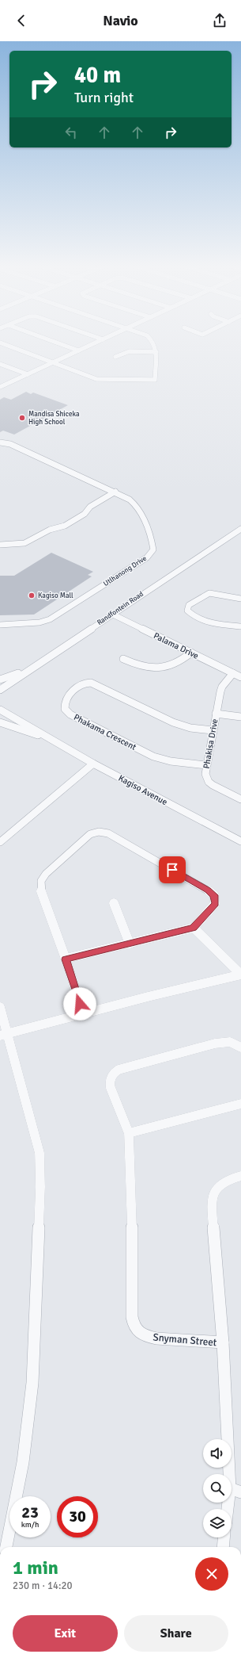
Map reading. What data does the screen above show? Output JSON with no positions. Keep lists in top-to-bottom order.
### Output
{
  "streets": {
    "street": [
      "Utlhanong Drive",
      "Randfontein Road",
      "Palama Drive",
      "Phakama Crescent",
      "Phakisa Drive",
      "Kagiso Avenue",
      "Snyman Street"
    ]
  },
  "crossings": [
    ["Randfontein Road", "Palama Drive"],
    ["Palama Drive", "Phakisa Drive"],
    ["Phakama Crescent", "Phakisa Drive"]
  ],
  "places": ["Mandisa Shiceka High School", "Kagiso Mall"],
  "page": {
    "header": "Navio",
    "turn": ["40 m", "Turn right"],
    "speed": "23 km/h",
    "limit": "30",
    "heading": ["1 min", "230 m · 14:20"],
    "buttons": ["Exit", "Share"]
  }
}
